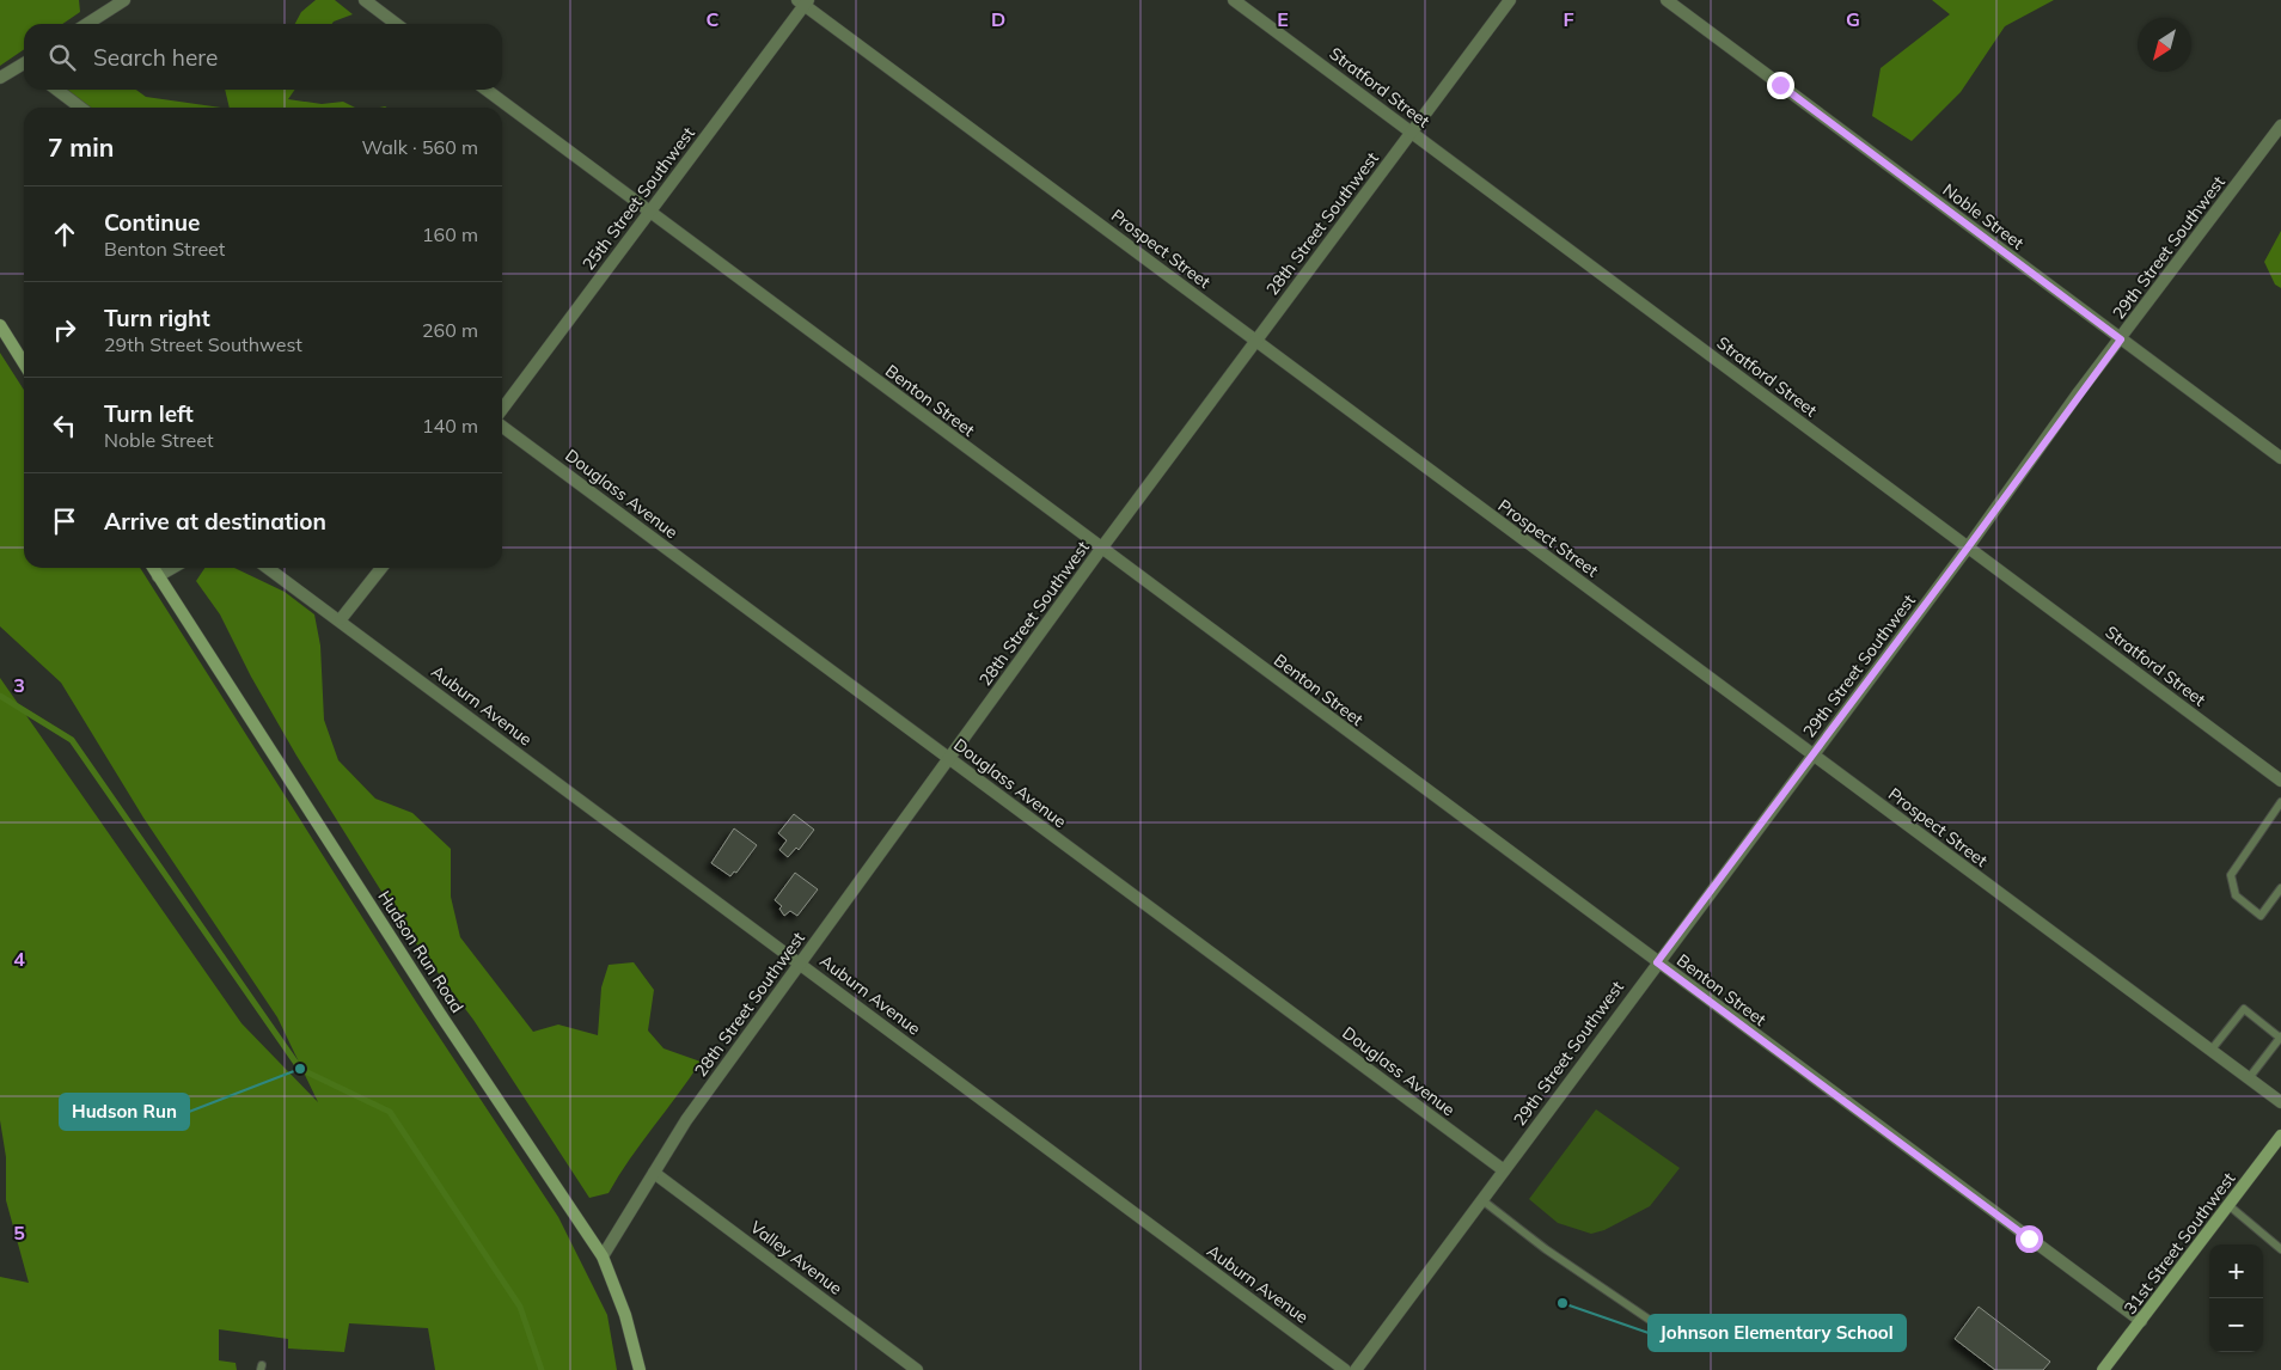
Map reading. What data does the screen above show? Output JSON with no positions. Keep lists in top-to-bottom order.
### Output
{
  "streets": {
    "main road": ["Hudson Run Road", "31st Street Southwest"],
    "street": [
      "Stratford Street",
      "25th Street Southwest",
      "Noble Street",
      "28th Street Southwest",
      "29th Street Southwest",
      "Prospect Street",
      "Benton Street",
      "Douglass Avenue",
      "Auburn Avenue",
      "Valley Avenue"
    ]
  },
  "crossings": [
    ["Stratford Street", "28th Street Southwest"],
    ["Stratford Street", "29th Street Southwest"],
    ["25th Street Southwest", "Prospect Street"],
    ["25th Street Southwest", "Benton Street"],
    ["Noble Street", "29th Street Southwest"],
    ["28th Street Southwest", "Prospect Street"],
    ["28th Street Southwest", "Benton Street"],
    ["28th Street Southwest", "Douglass Avenue"],
    ["28th Street Southwest", "Auburn Avenue"],
    ["28th Street Southwest", "Hudson Run Road"],
    ["28th Street Southwest", "Valley Avenue"],
    ["29th Street Southwest", "Prospect Street"],
    ["29th Street Southwest", "Benton Street"],
    ["29th Street Southwest", "Douglass Avenue"],
    ["Benton Street", "31st Street Southwest"]
  ],
  "places": ["Hudson Run", "Johnson Elementary School"],
  "north": "bottom left",
  "page": {
    "search": "Search here",
    "heading": ["7 min", "Walk · 560 m"],
    "list": [
      ["Continue", "Benton Street", "160 m"],
      ["Turn right", "29th Street Southwest", "260 m"],
      ["Turn left", "Noble Street", "140 m"],
      "Arrive at destination"
    ],
    "map_buttons": ["+", "−"]
  },
  "grid": {
    "columns": [
      "C",
      "D",
      "E",
      "F",
      "G"
    ],
    "rows": ["3", "4", "5"]
  }
}
